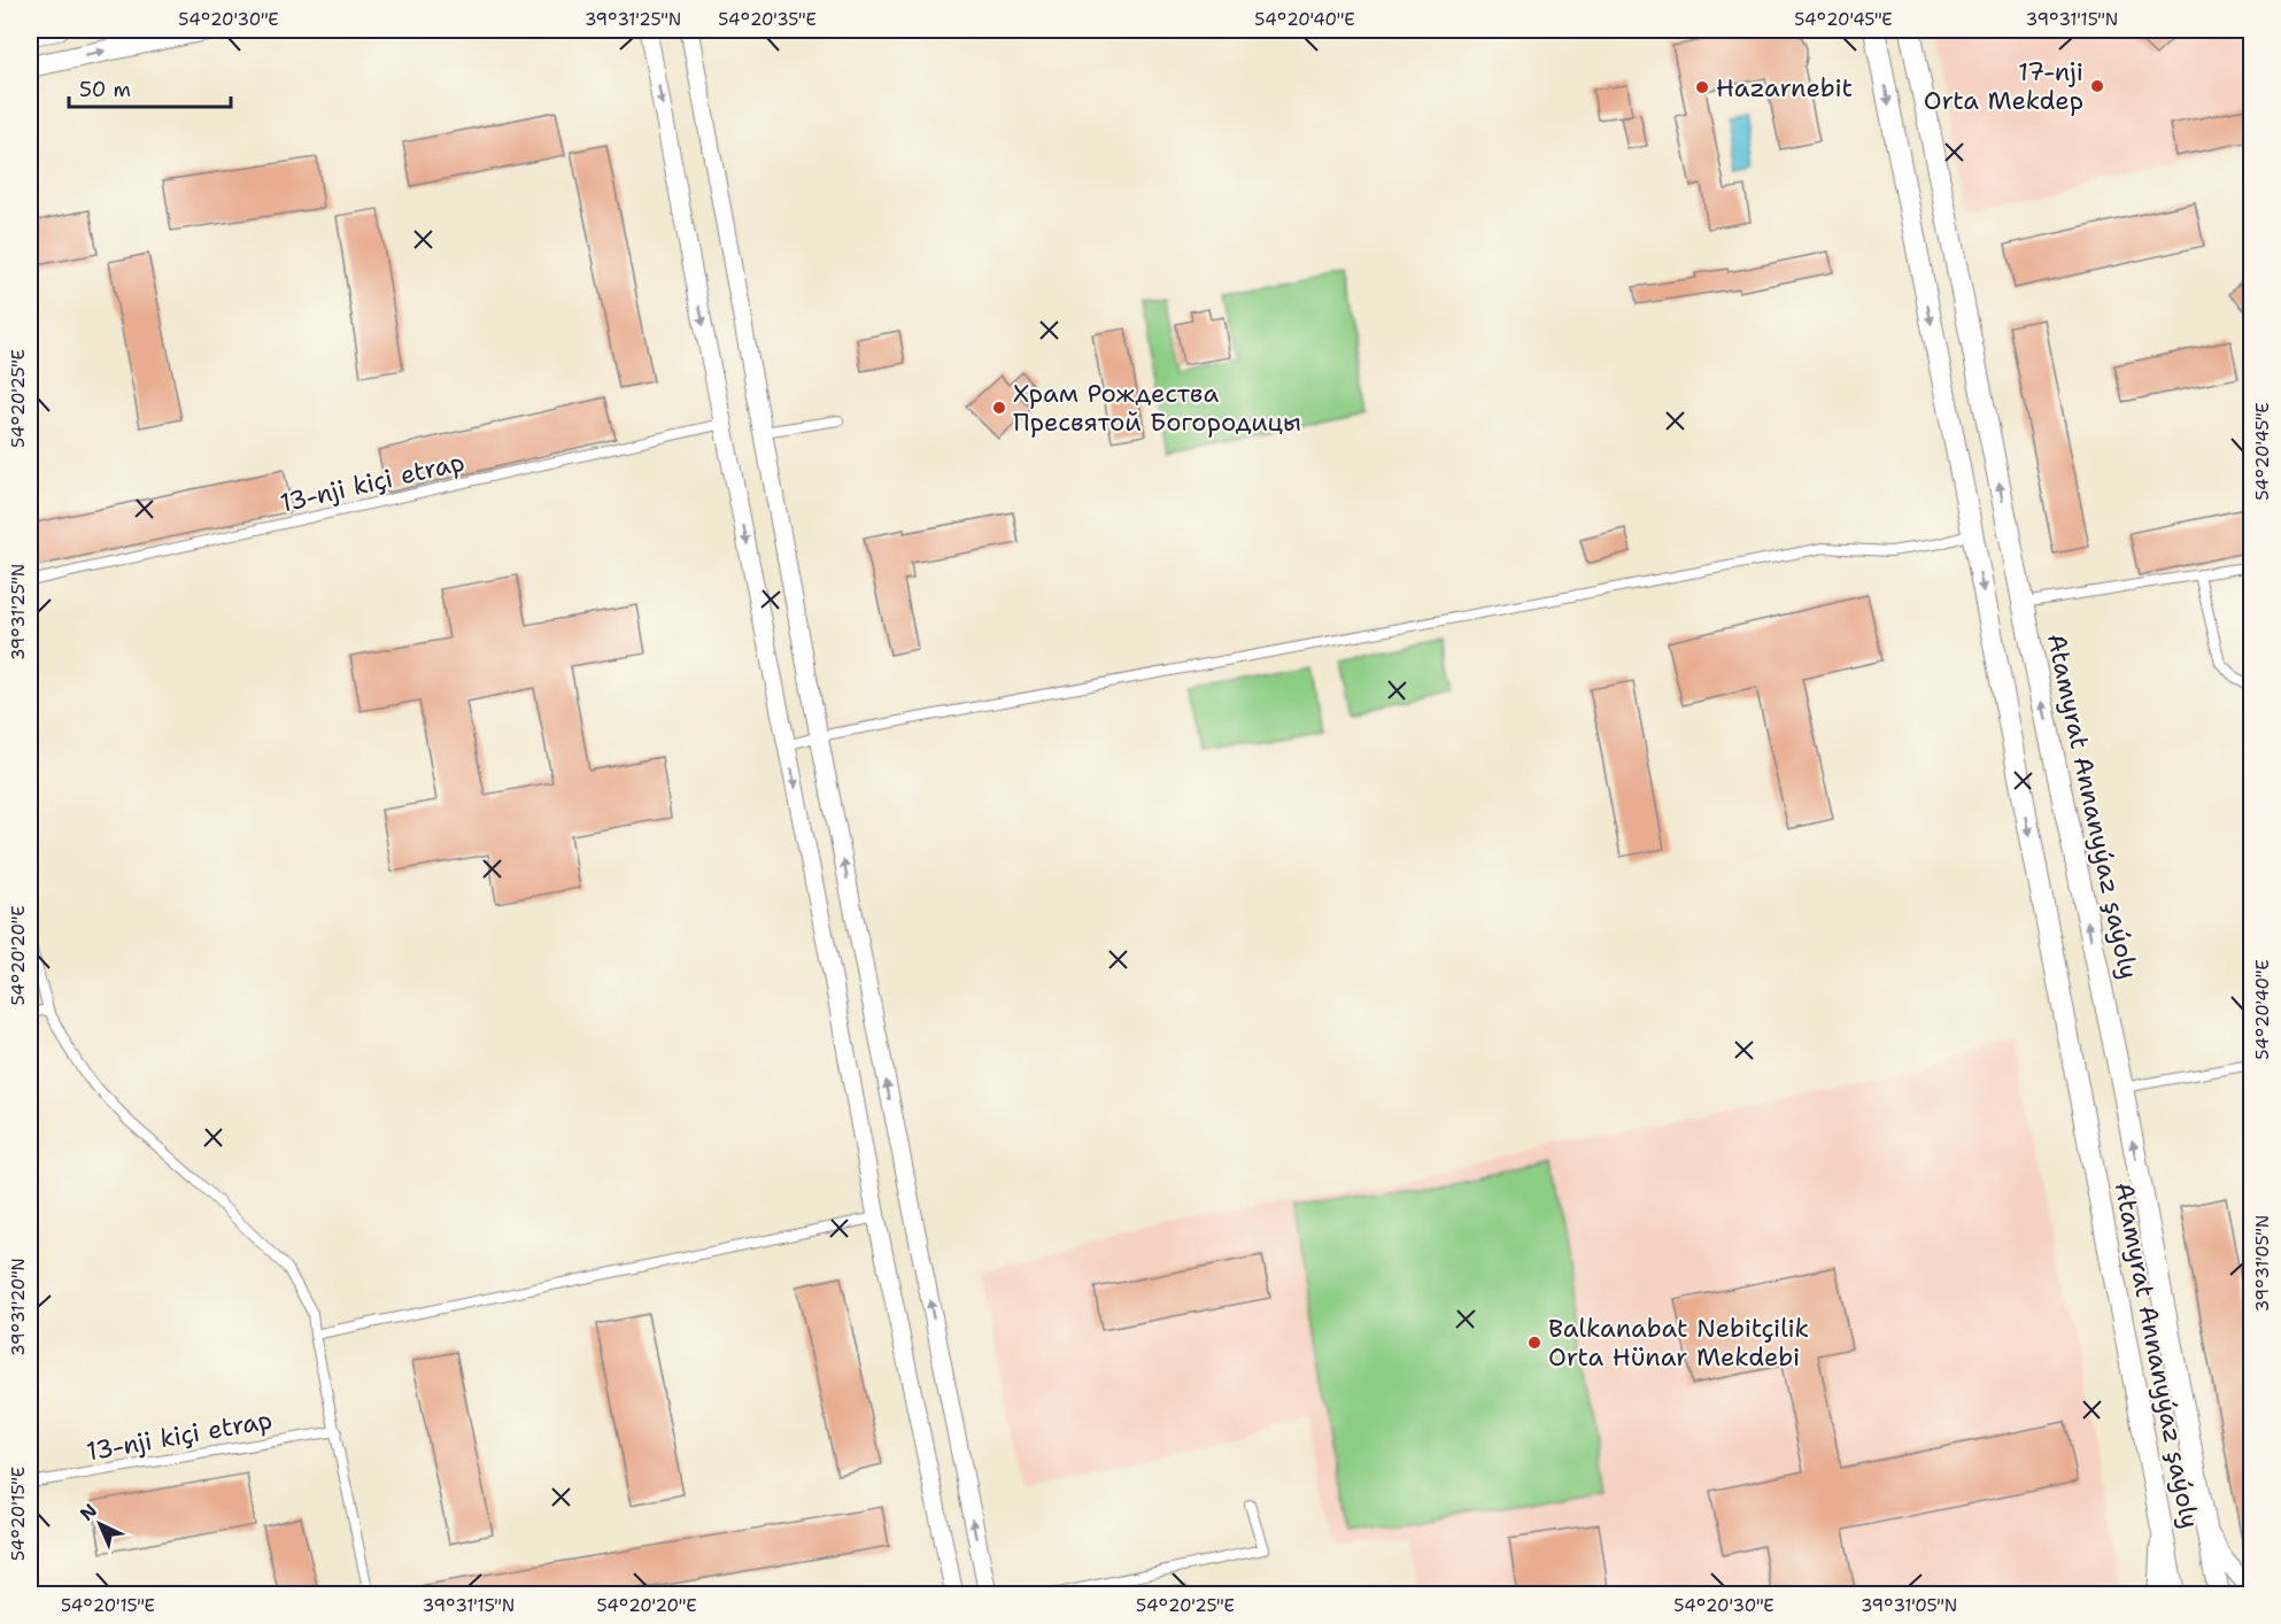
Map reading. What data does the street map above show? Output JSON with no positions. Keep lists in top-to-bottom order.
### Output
{
  "streets": {
    "street": ["Atamyrat Annanyýaz şaýoly"],
    "lane": ["13-nji kiçi etrap"]
  },
  "places": [
    "17-nji Orta Mekdep",
    "Hazarnebit",
    "Храм Рождества Пресвятой Богородицы",
    "Balkanabat Nebitçilik Orta Hünar Mekdebi"
  ],
  "scale_bar": "50 m",
  "north": "top left",
  "coordinates": [
    "54°20'30\"E",
    "39°31'25\"N",
    "54°20'35\"E",
    "54°20'40\"E",
    "54°20'45\"E",
    "39°31'15\"N",
    "54°20'25\"E",
    "54°20'20\"E",
    "39°31'05\"N",
    "39°31'20\"N",
    "54°20'15\"E"
  ]
}
